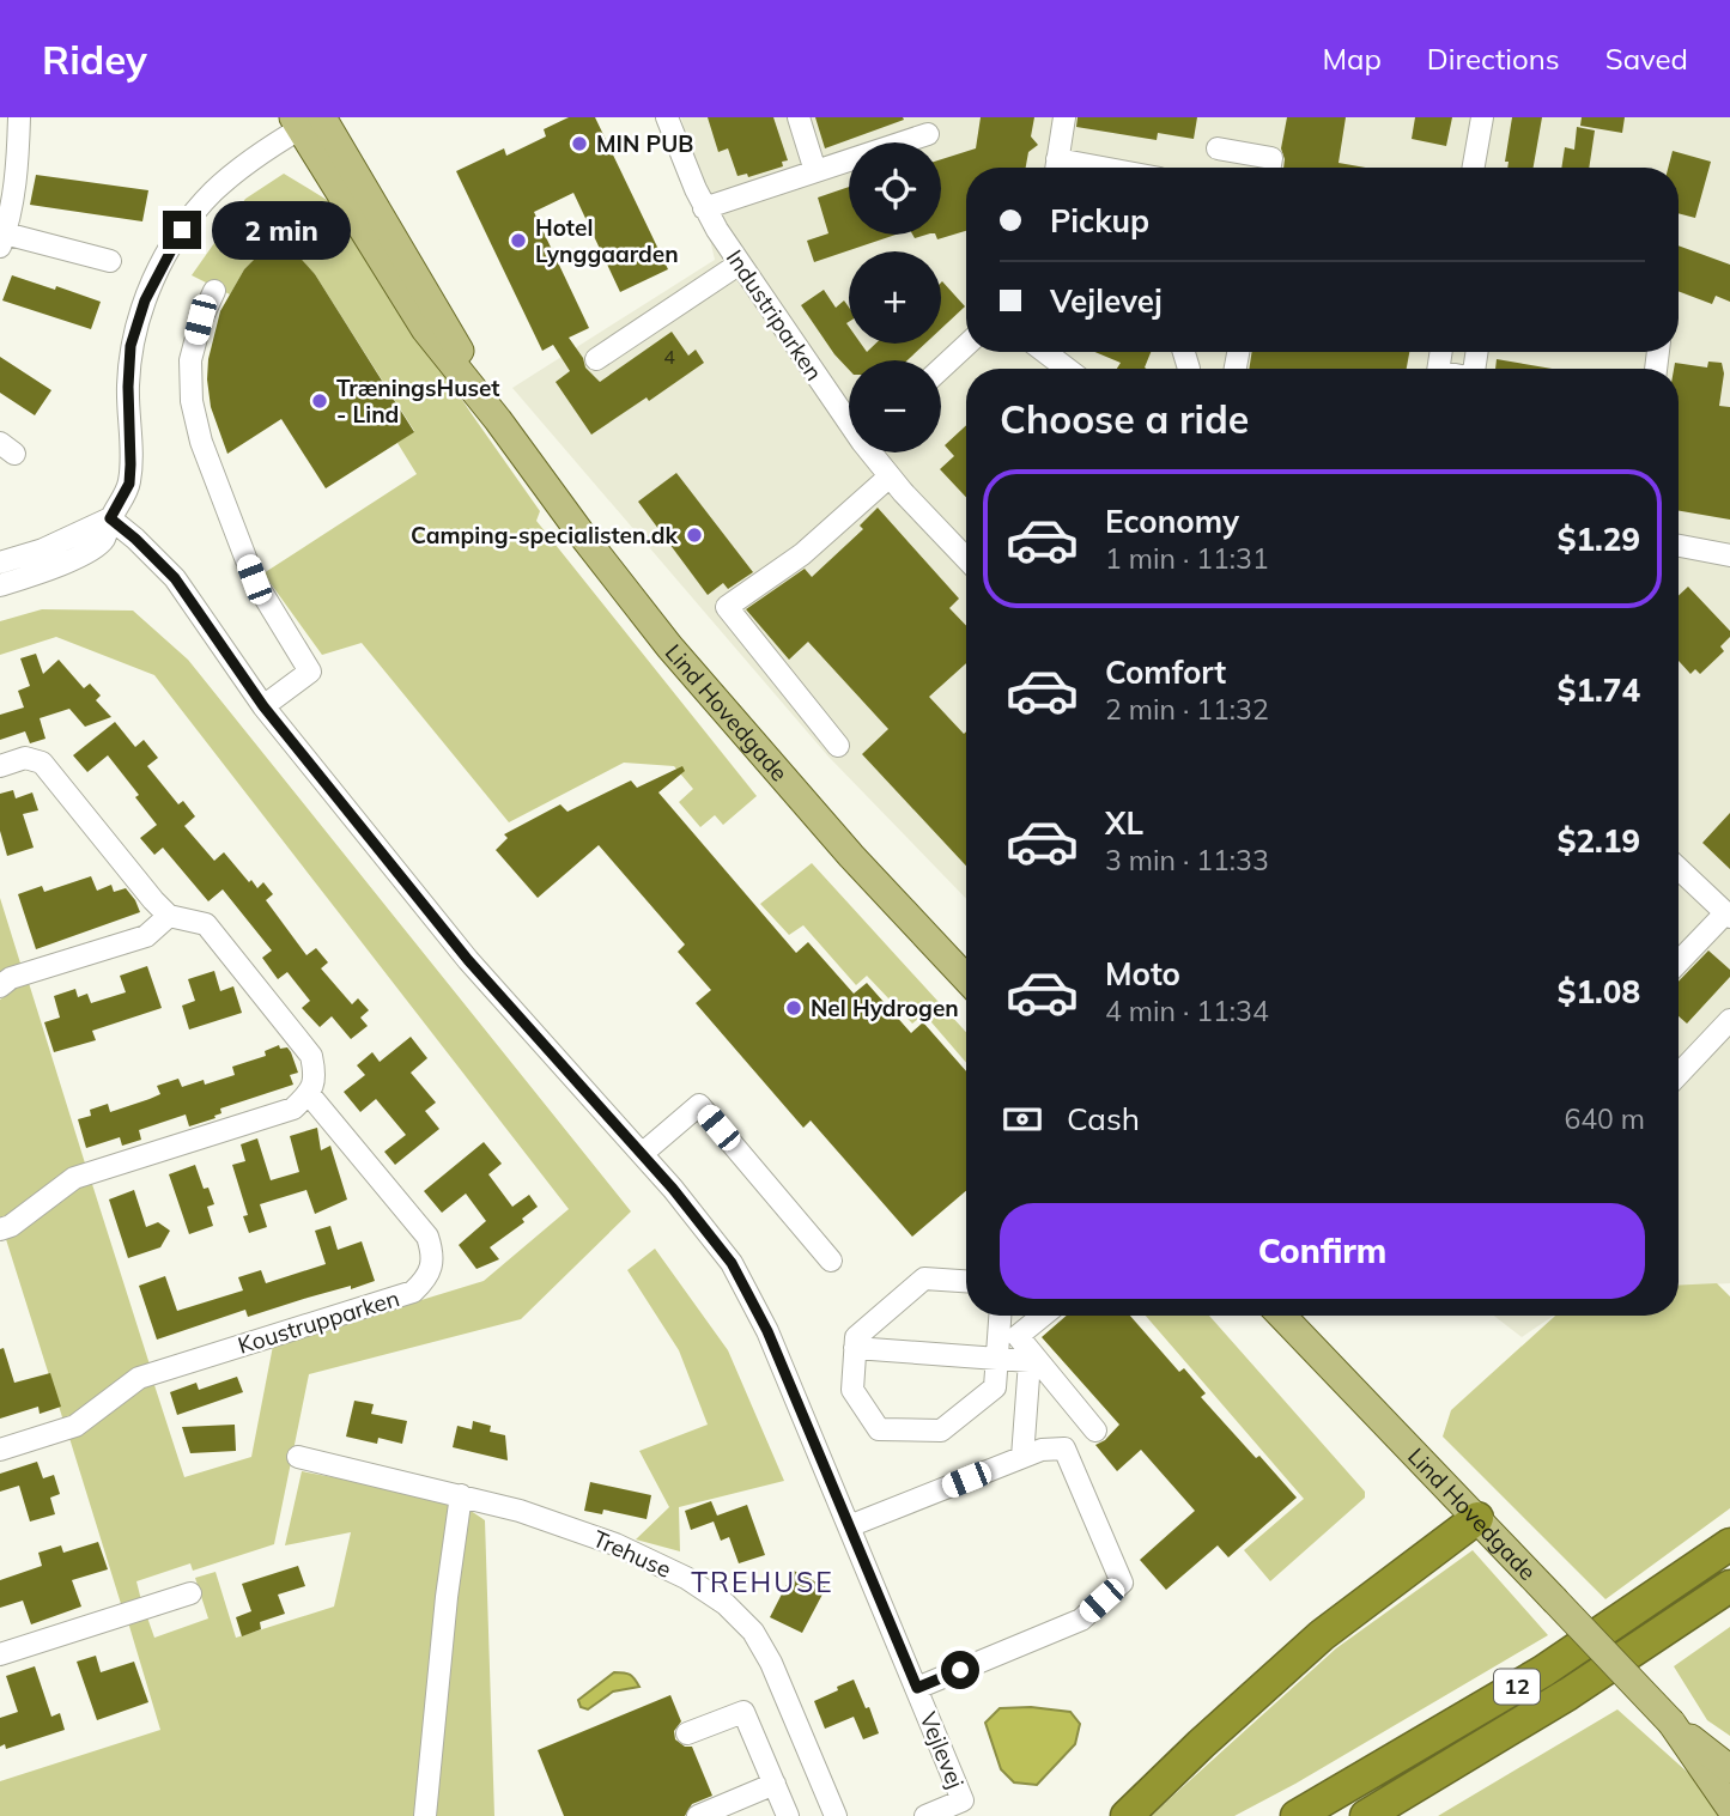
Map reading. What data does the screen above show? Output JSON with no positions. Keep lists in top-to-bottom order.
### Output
{
  "streets": {
    "highway": ["12"],
    "main road": ["Lind Hovedgade"],
    "street": [
      "Industriparken",
      "Koustrupparken",
      "Trehuse",
      "Vejlevej"
    ]
  },
  "districts": ["TREHUSE"],
  "places": [
    "MIN PUB",
    "Hotel Lynggaarden",
    "TræningsHuset - Lind",
    "Camping-specialisten.dk",
    "Nel Hydrogen"
  ],
  "house_numbers": ["4"],
  "page": {
    "header": "Ridey",
    "nav": ["Map", "Directions", "Saved"],
    "map_buttons": ["+", "−"],
    "banner": ["Pickup", "Vejlevej"],
    "bubble": "2 min",
    "heading": "Choose a ride",
    "list": [
      {
        "name": "Economy",
        "note": "1 min · 11:31",
        "value": "$1.29"
      },
      {
        "name": "Comfort",
        "note": "2 min · 11:32",
        "value": "$1.74"
      },
      {
        "name": "XL",
        "note": "3 min · 11:33",
        "value": "$2.19"
      },
      {
        "name": "Moto",
        "note": "4 min · 11:34",
        "value": "$1.08"
      }
    ],
    "pay": ["Cash", "640 m"],
    "buttons": "Confirm"
  }
}
